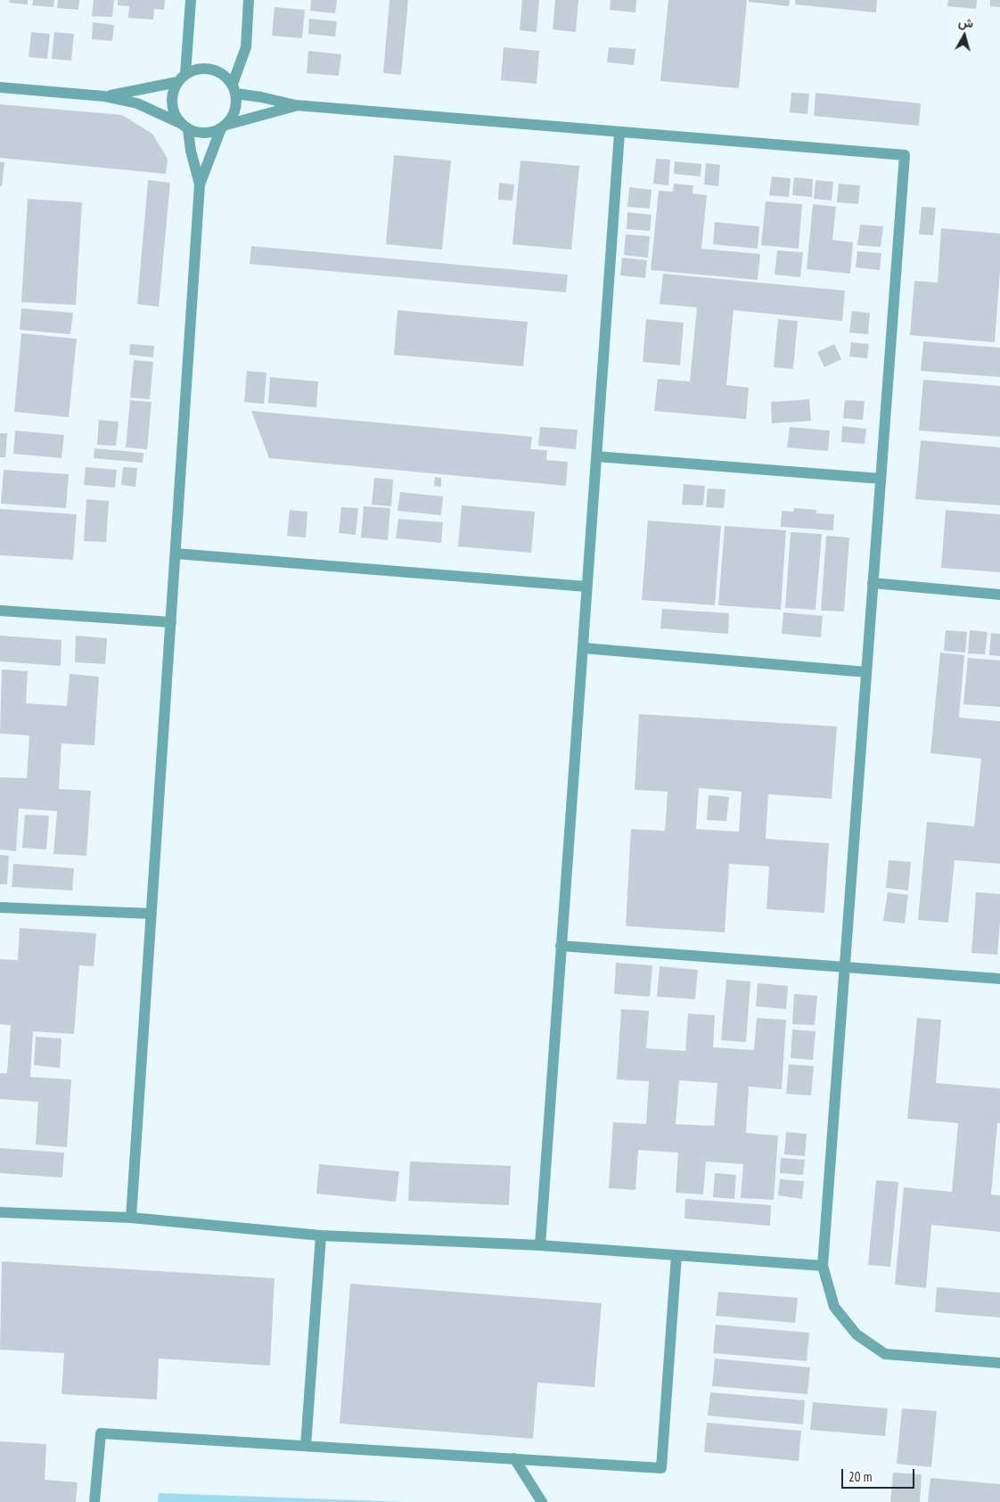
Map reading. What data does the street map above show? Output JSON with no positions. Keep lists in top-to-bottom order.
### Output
{
  "scale_bar": "20 m",
  "north": "top"
}
